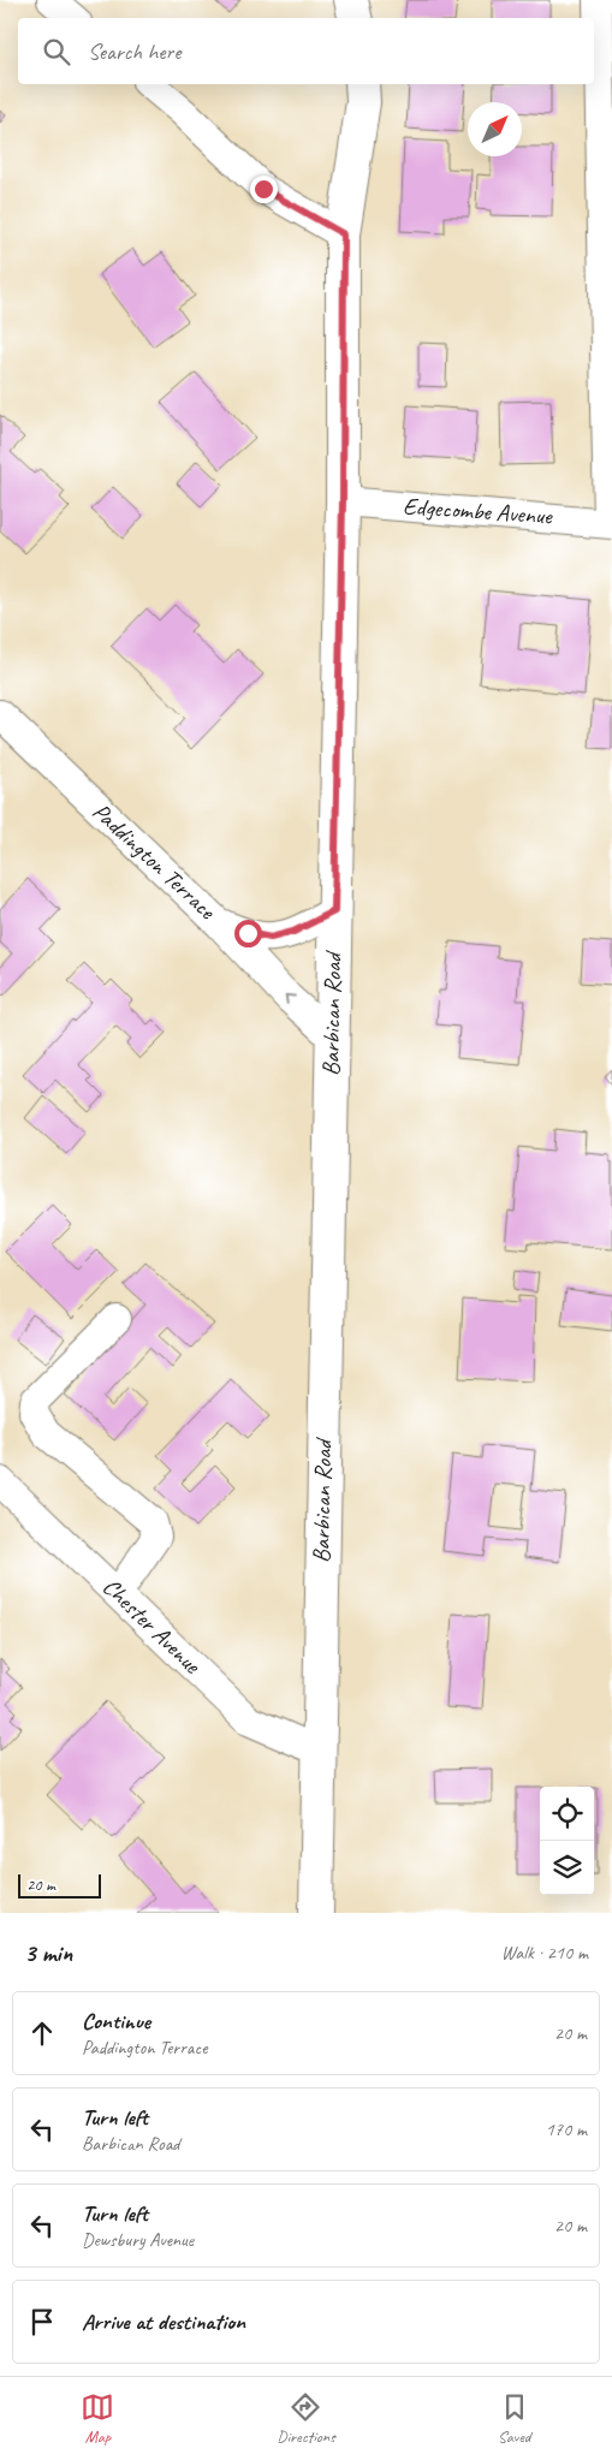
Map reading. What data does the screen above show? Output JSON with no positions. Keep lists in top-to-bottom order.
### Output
{
  "streets": {
    "main road": ["Barbican Road"],
    "street": ["Edgecombe Avenue", "Paddington Terrace", "Chester Avenue"]
  },
  "crossings": [
    ["Edgecombe Avenue", "Barbican Road"],
    ["Paddington Terrace", "Barbican Road"],
    ["Barbican Road", "Chester Avenue"]
  ],
  "scale_bar": "20 m",
  "north": "top right",
  "page": {
    "search": "Search here",
    "scale": "20 m",
    "heading": ["3 min", "Walk · 210 m"],
    "list": [
      ["Continue", "Paddington Terrace", "20 m"],
      ["Turn left", "Barbican Road", "170 m"],
      ["Turn left", "Dewsbury Avenue", "20 m"],
      "Arrive at destination"
    ],
    "nav": ["Map", "Directions", "Saved"]
  }
}
